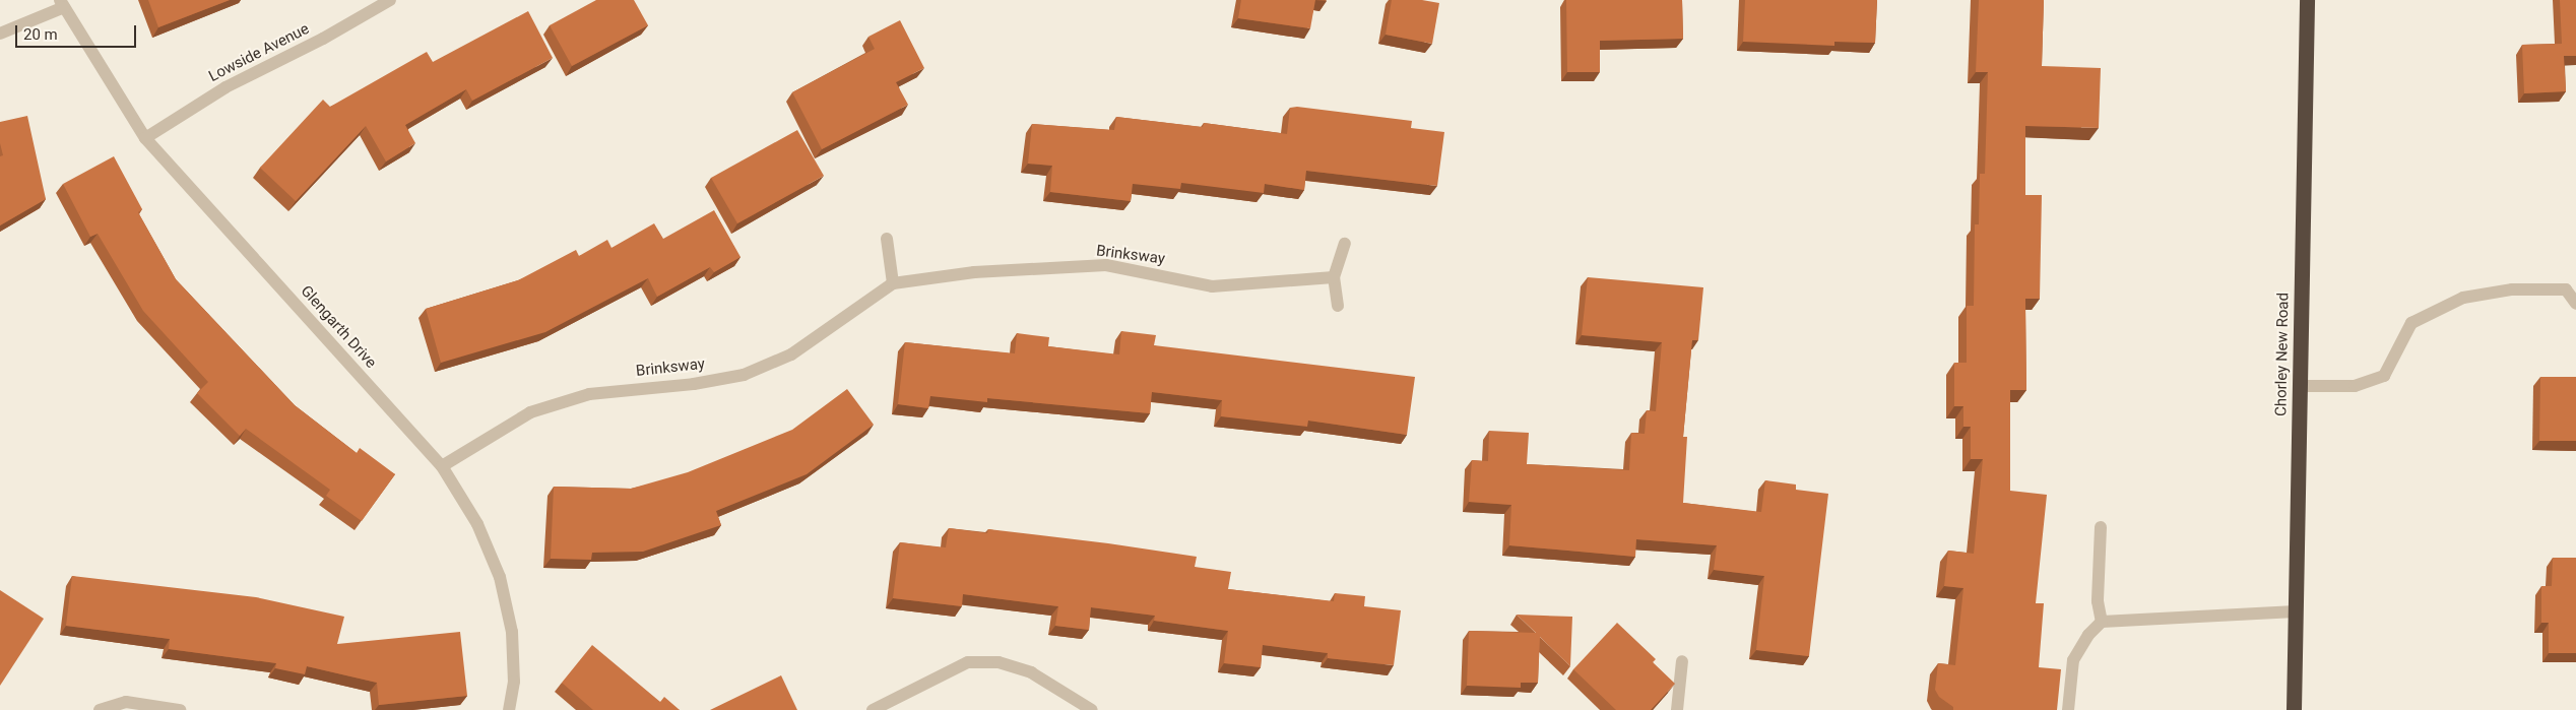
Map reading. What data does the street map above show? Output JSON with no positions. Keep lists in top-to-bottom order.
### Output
{
  "streets": {
    "highway": ["Chorley New Road"],
    "street": ["Lowside Avenue", "Brinksway", "Glengarth Drive"]
  },
  "crossings": [
    ["Lowside Avenue", "Glengarth Drive"],
    ["Brinksway", "Glengarth Drive"]
  ],
  "scale_bar": "20 m"
}
